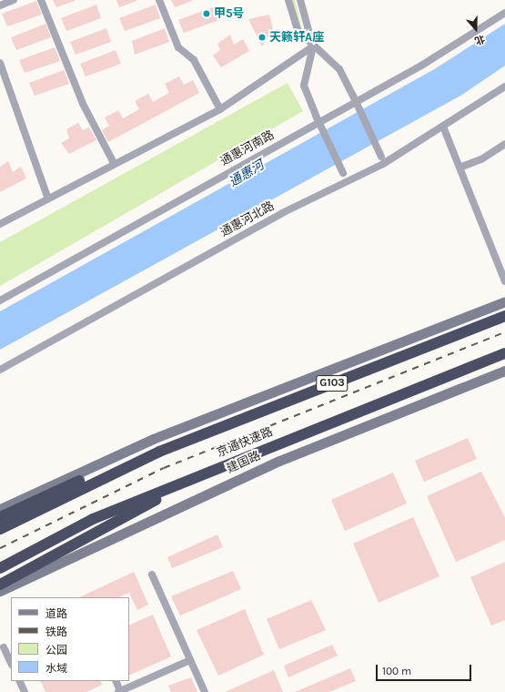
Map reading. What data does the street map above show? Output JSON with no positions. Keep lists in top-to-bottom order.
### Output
{
  "streets": {
    "highway": ["G103", "京通快速路"],
    "main road": ["建国路"],
    "street": ["通惠河南路", "通惠河北路"]
  },
  "water": ["通惠河"],
  "places": ["甲5号", "天籁轩A座"],
  "legend": [
    "道路",
    "铁路",
    "公园",
    "水域"
  ],
  "scale_bar": "100 m",
  "north": "bottom"
}
